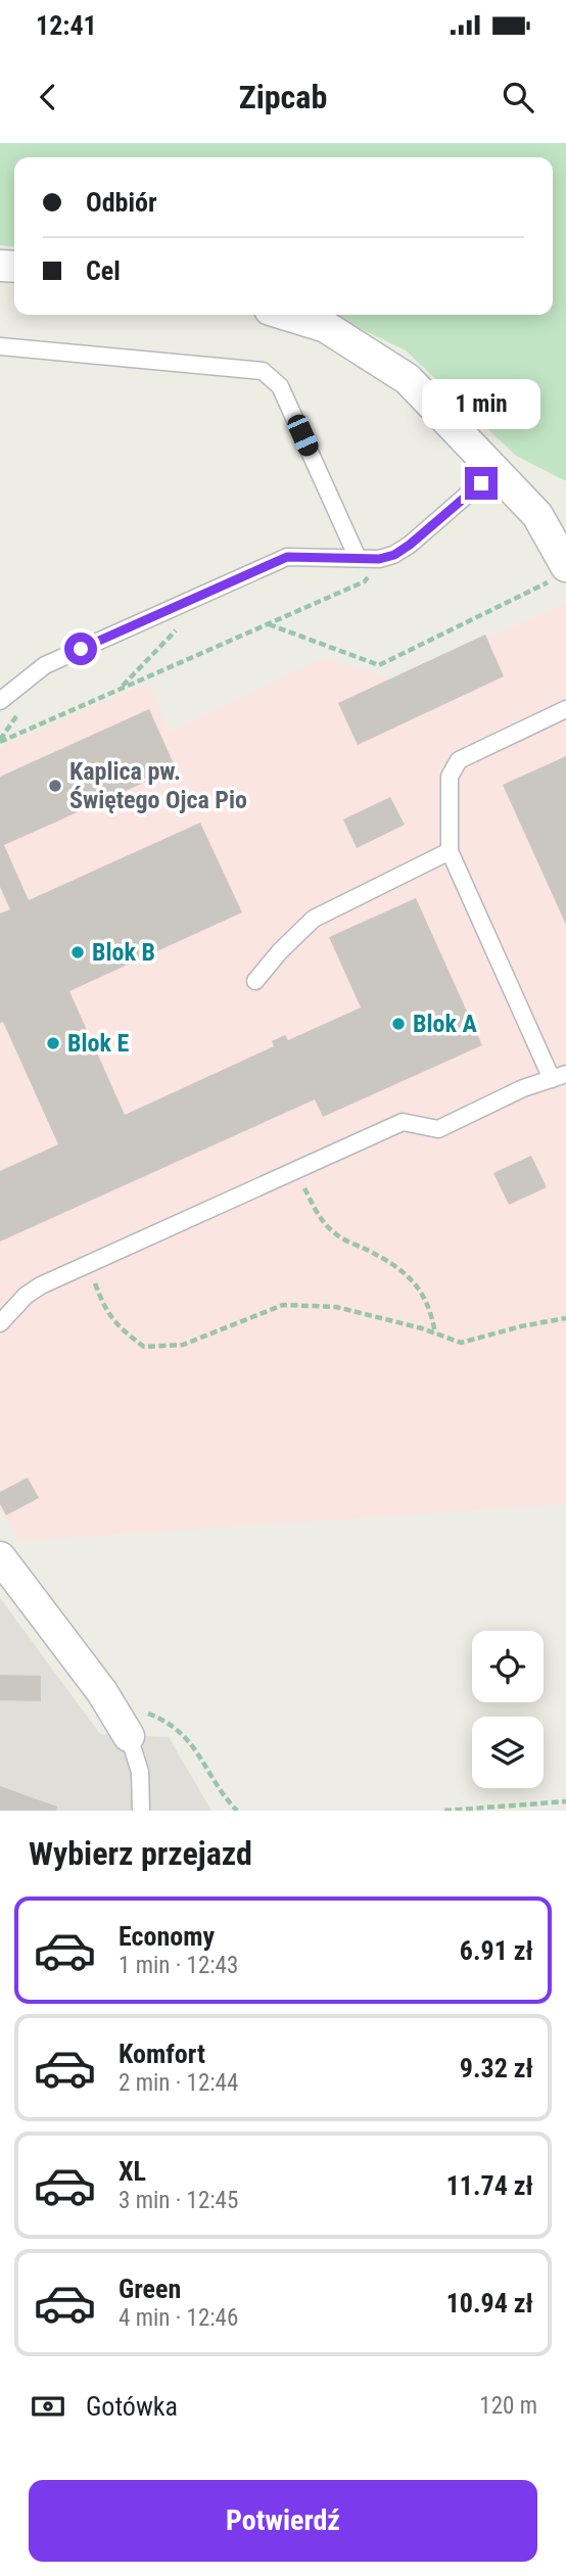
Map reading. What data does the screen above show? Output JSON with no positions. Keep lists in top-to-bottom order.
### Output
{
  "places": [
    "Kaplica pw. Świętego Ojca Pio",
    "Blok B",
    "Blok A",
    "Blok E"
  ],
  "page": {
    "status": "12:41",
    "header": "Zipcab",
    "banner": ["Odbiór", "Cel"],
    "bubble": "1 min",
    "heading": "Wybierz przejazd",
    "list": [
      {
        "name": "Economy",
        "note": "1 min · 12:43",
        "value": "6.91 zł"
      },
      {
        "name": "Komfort",
        "note": "2 min · 12:44",
        "value": "9.32 zł"
      },
      {
        "name": "XL",
        "note": "3 min · 12:45",
        "value": "11.74 zł"
      },
      {
        "name": "Green",
        "note": "4 min · 12:46",
        "value": "10.94 zł"
      }
    ],
    "pay": ["Gotówka", "120 m"],
    "buttons": "Potwierdź"
  }
}
